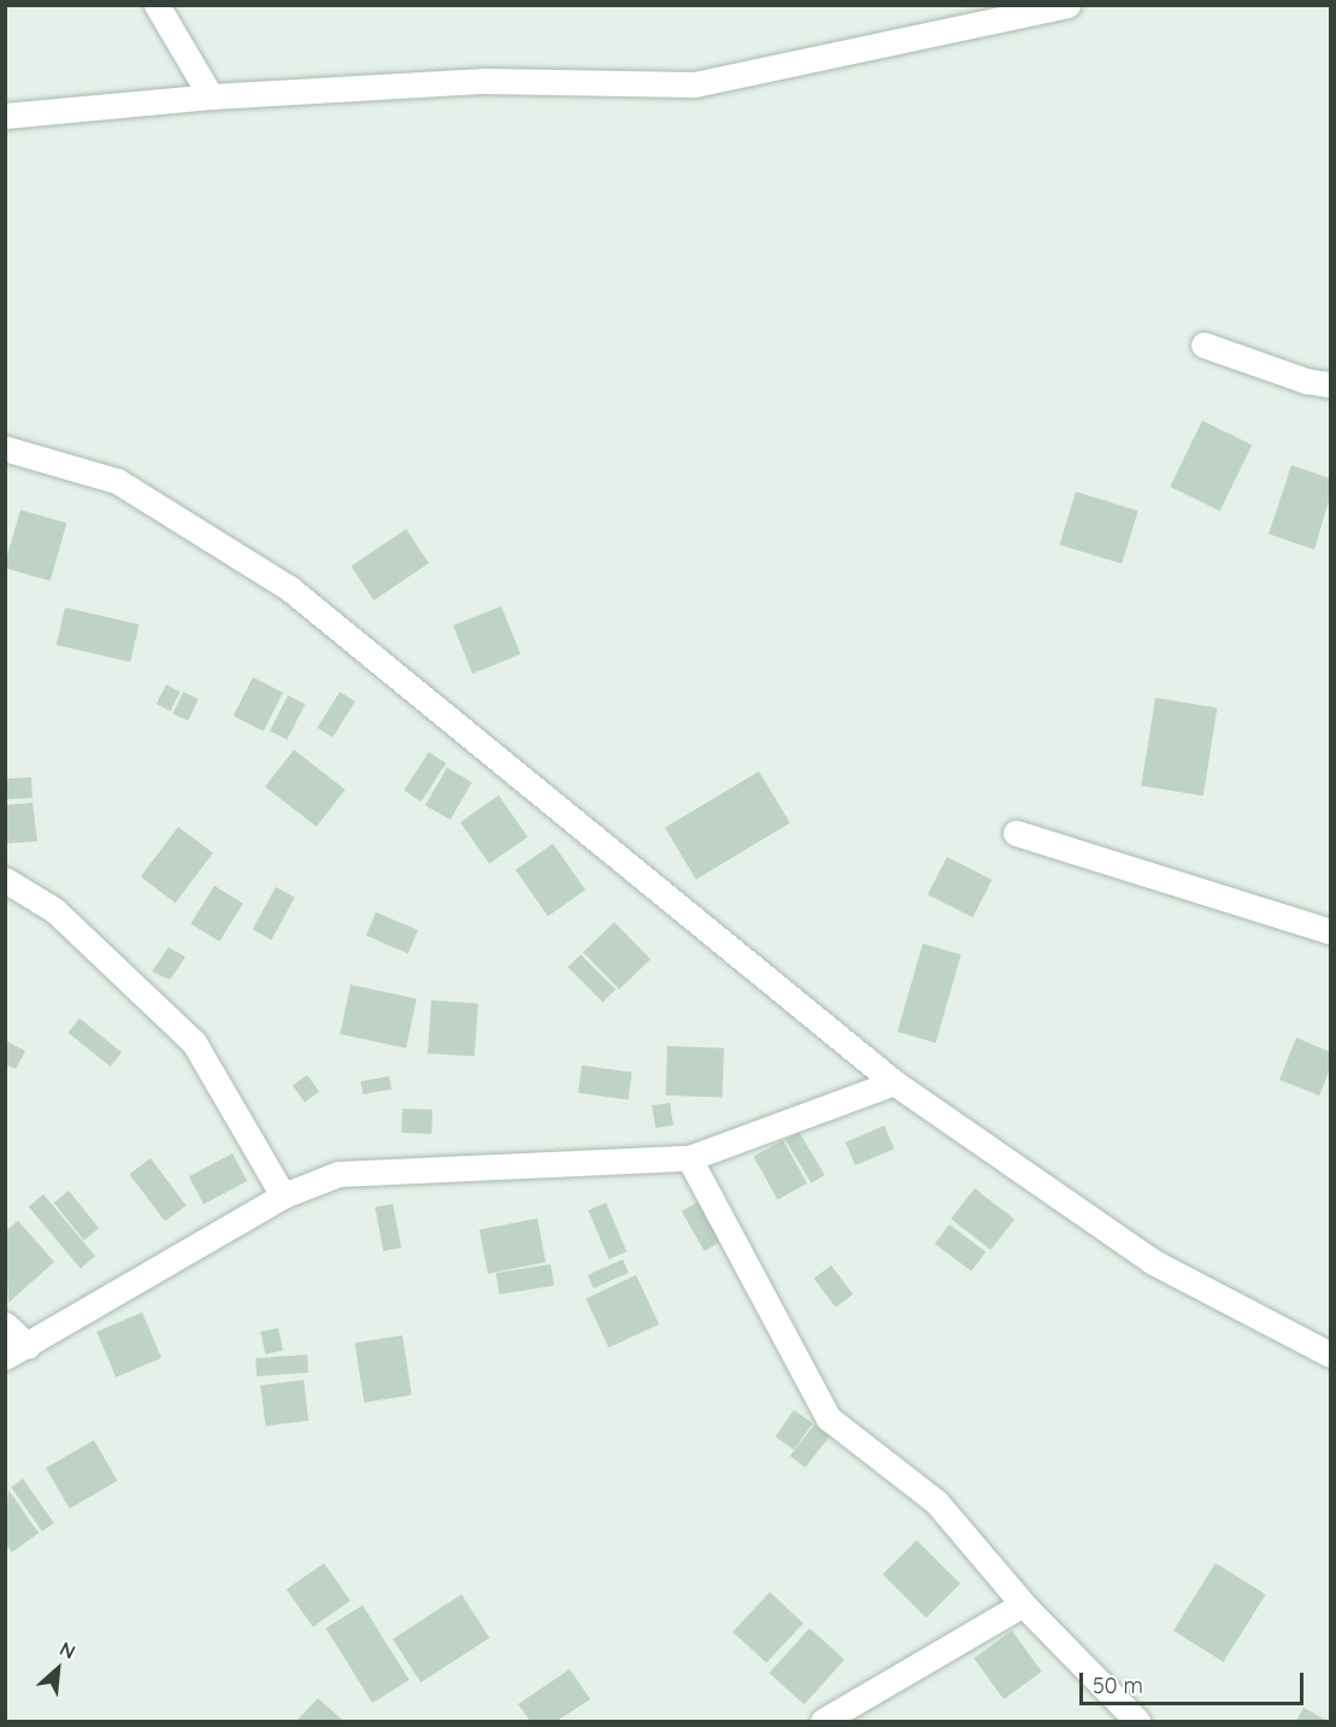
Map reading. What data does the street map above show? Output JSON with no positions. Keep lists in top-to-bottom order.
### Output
{
  "scale_bar": "50 m",
  "north": "top right"
}
